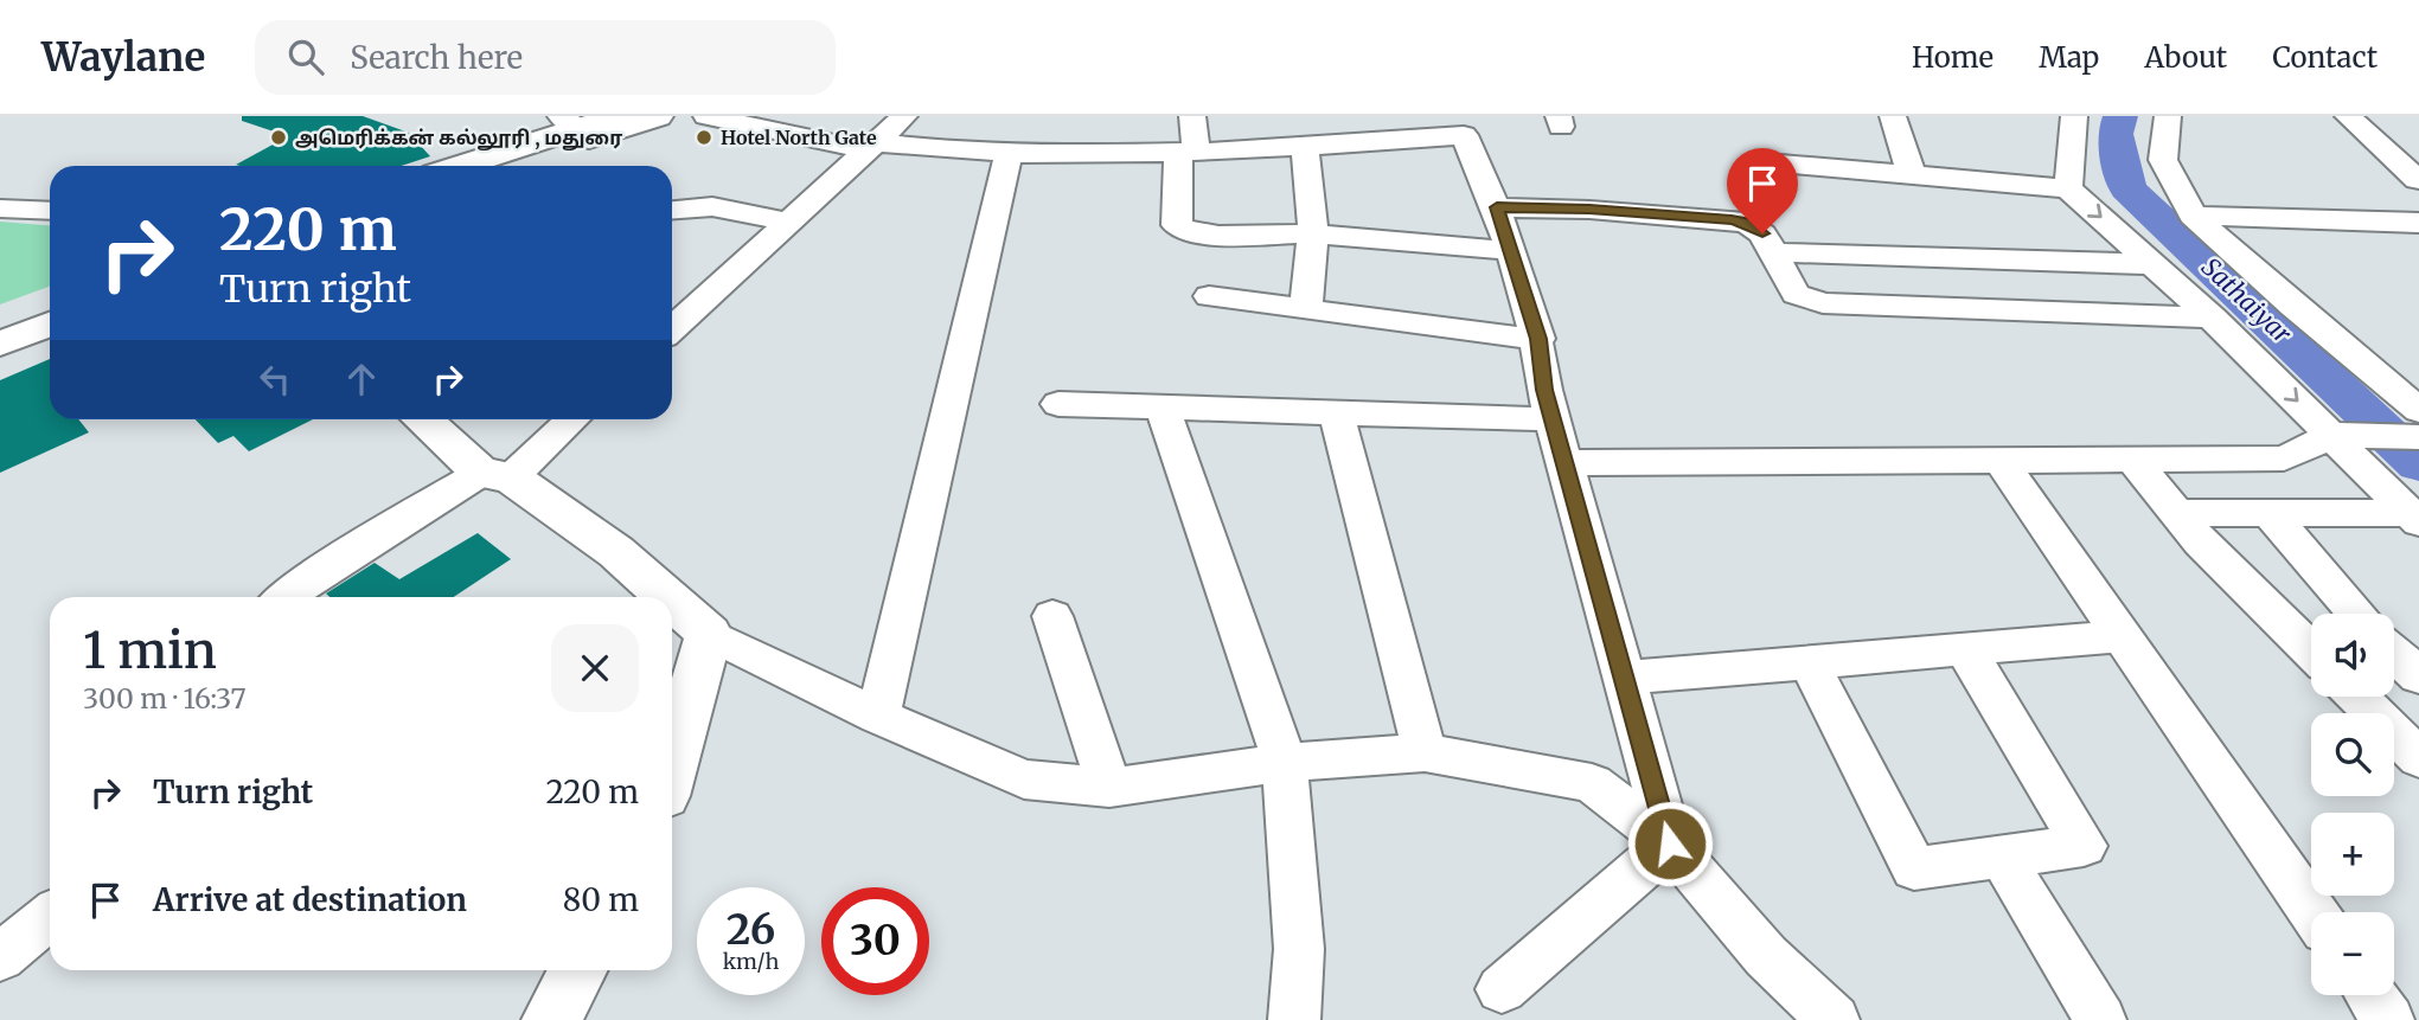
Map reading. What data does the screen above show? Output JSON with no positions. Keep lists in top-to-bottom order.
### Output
{
  "water": ["Sathaiyar"],
  "places": ["அமெரிக்கன் கல்லூரி , மதுரை", "Hotel North Gate"],
  "page": {
    "header": "Waylane",
    "search": "Search here",
    "nav": [
      "Home",
      "Map",
      "About",
      "Contact"
    ],
    "turn": ["220 m", "Turn right"],
    "heading": ["1 min", "300 m · 16:37"],
    "map_buttons": ["+", "−"],
    "list": [
      {
        "name": "Turn right",
        "value": "220 m"
      },
      {
        "name": "Arrive at destination",
        "value": "80 m"
      }
    ],
    "speed": "26 km/h",
    "limit": "30"
  }
}
